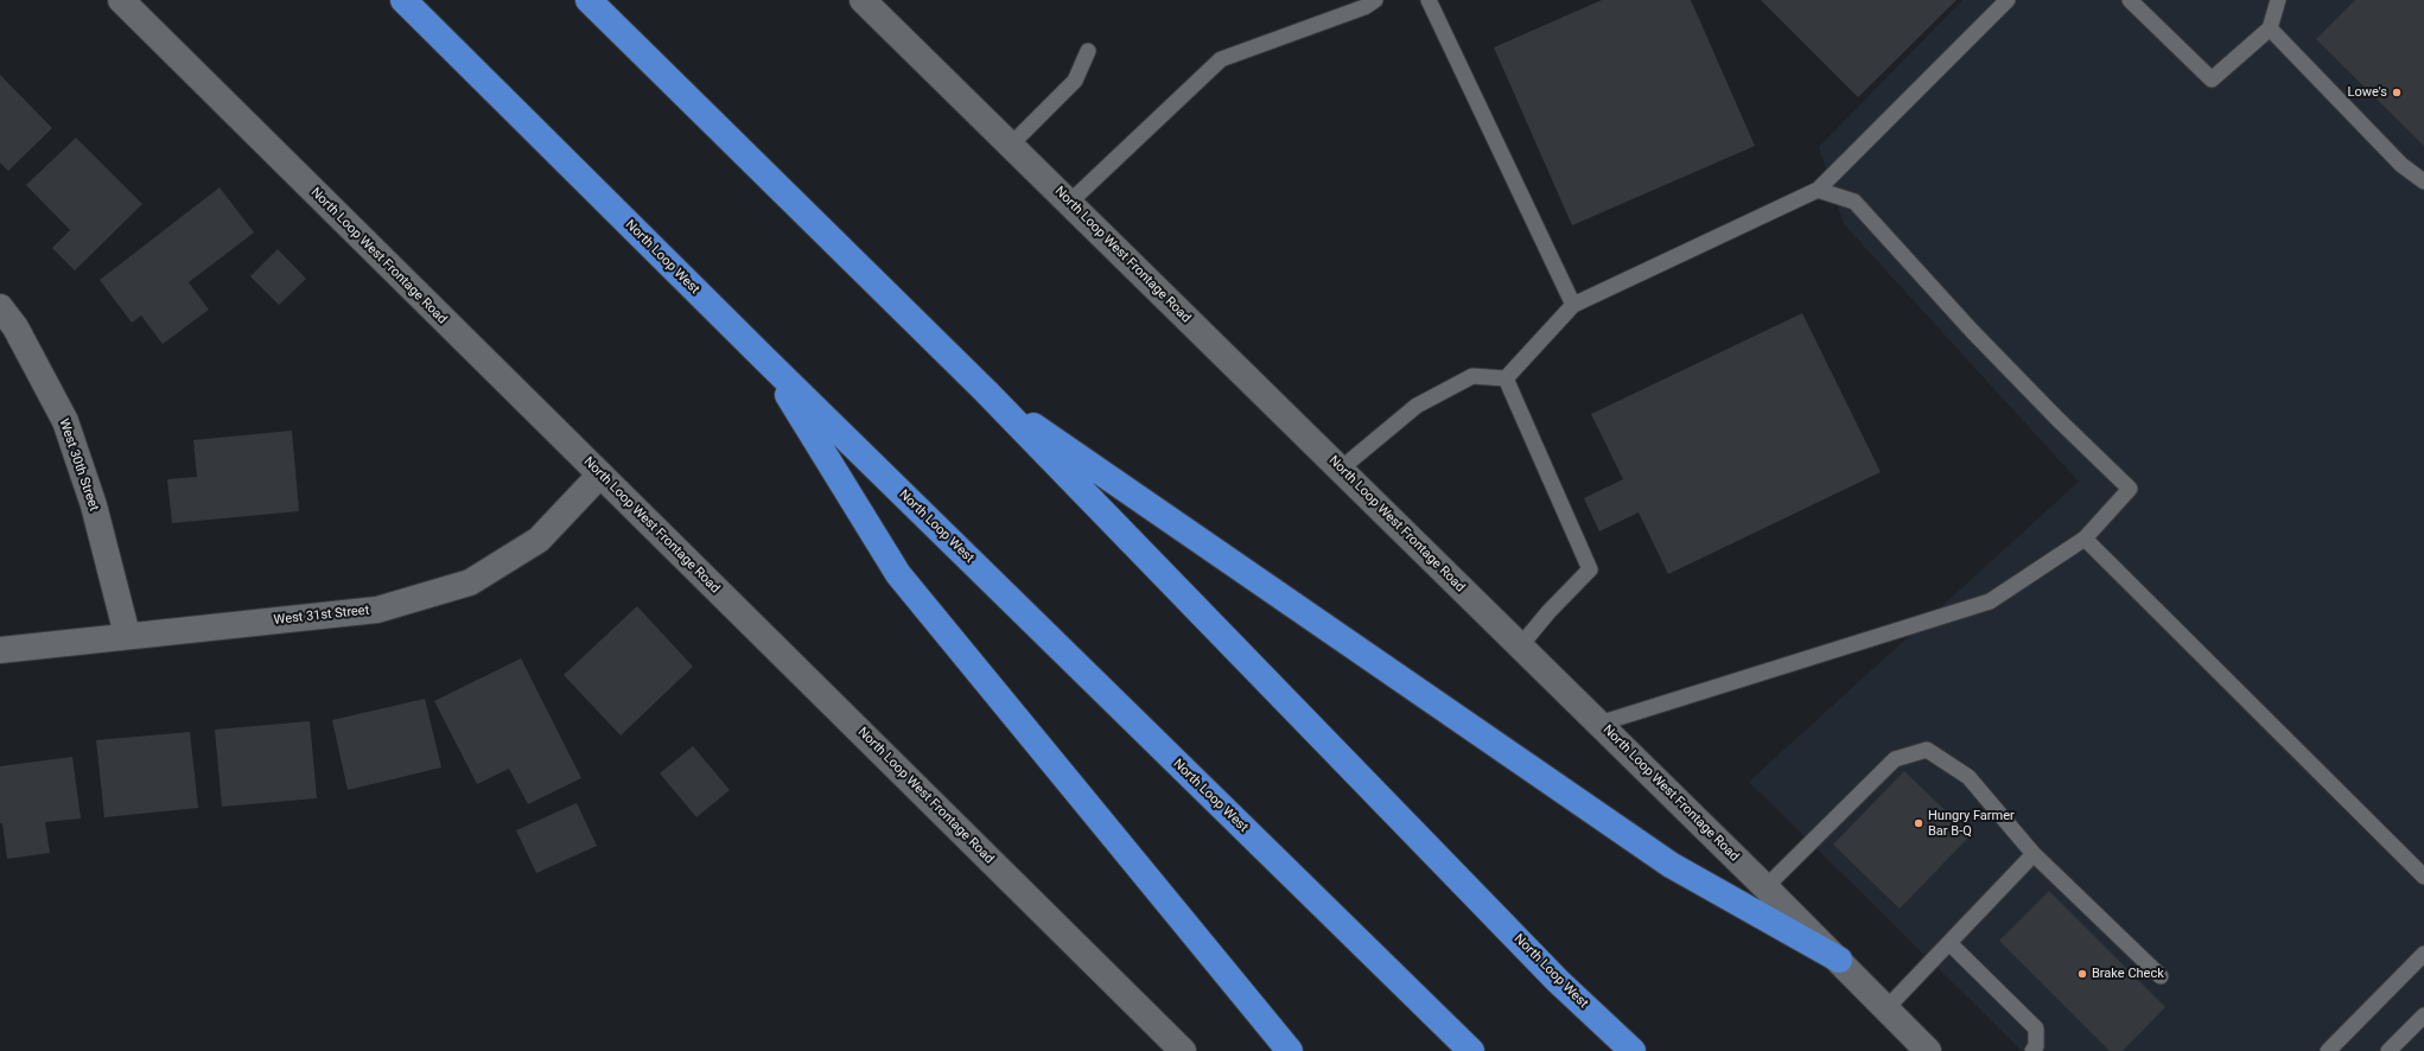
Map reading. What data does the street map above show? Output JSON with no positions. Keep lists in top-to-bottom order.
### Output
{
  "streets": {
    "highway": ["North Loop West"],
    "main road": ["North Loop West Frontage Road", "West 30th Street", "West 31st Street"]
  },
  "crossings": [
    ["North Loop West Frontage Road", "West 31st Street"],
    ["West 30th Street", "West 31st Street"]
  ],
  "places": ["Lowe's", "Hungry Farmer Bar B-Q", "Brake Check"]
}
